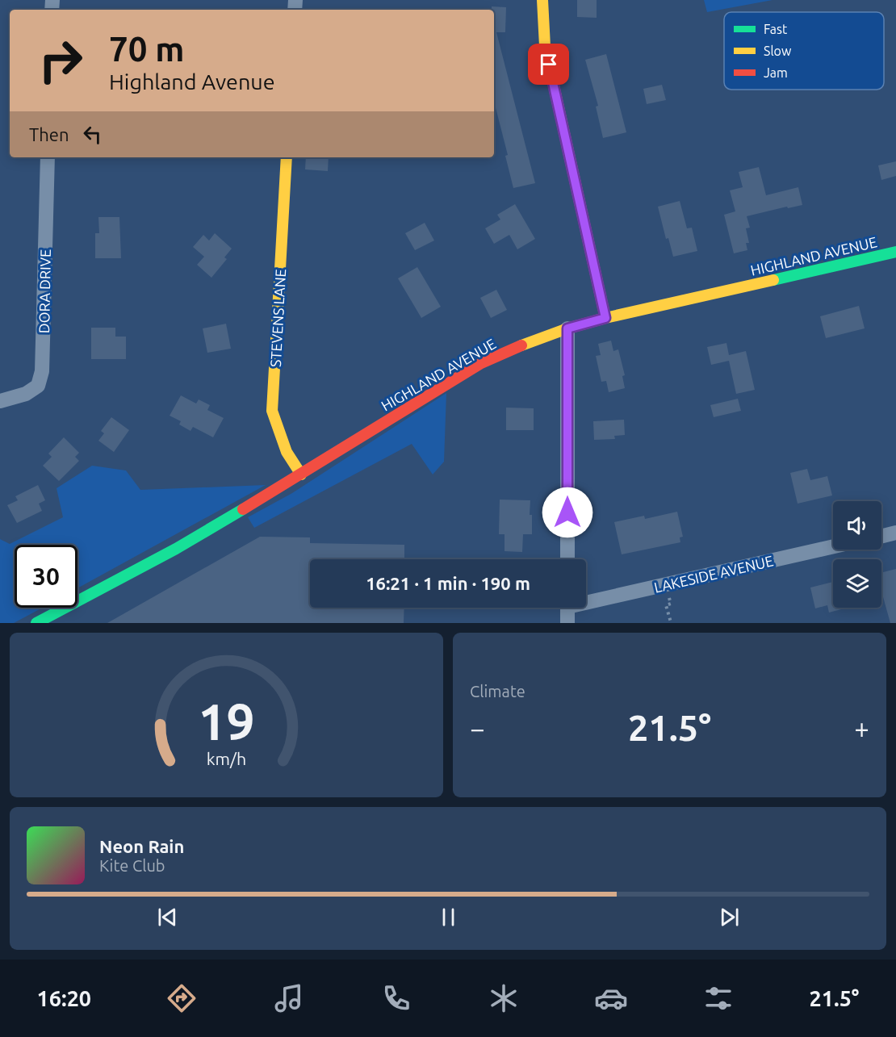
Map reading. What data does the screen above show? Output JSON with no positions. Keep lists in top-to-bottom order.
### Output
{
  "streets": {
    "street": [
      "HIGHLAND AVENUE",
      "DORA DRIVE",
      "STEVENS LANE",
      "LAKESIDE AVENUE"
    ]
  },
  "crossings": [
    ["HIGHLAND AVENUE", "STEVENS LANE"]
  ],
  "legend": ["Fast", "Slow", "Jam"],
  "page": {
    "turn": ["70 m", "Highland Avenue"],
    "then": "Then",
    "limit": "30",
    "trip": "16:21 · 1 min · 190 m",
    "tile": "Climate",
    "heat": ["−", "21.5°", "+"],
    "song": ["Neon Rain", "Kite Club"],
    "tabs": ["16:20", "21.5°"],
    "gauge": ["19", "km/h"]
  }
}
